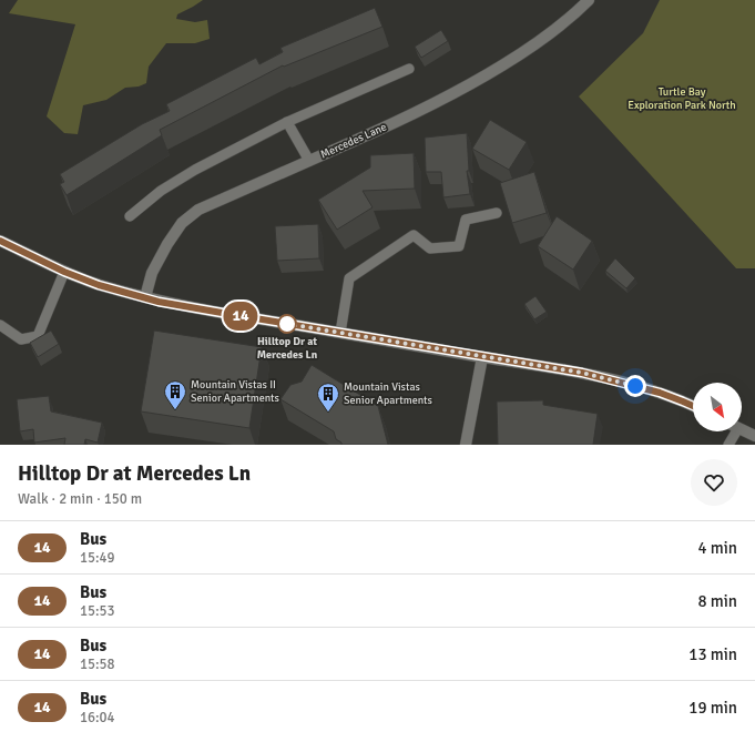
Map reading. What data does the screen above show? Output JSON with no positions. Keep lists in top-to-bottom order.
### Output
{
  "streets": {
    "main road": ["Mercedes Lane"]
  },
  "parks": ["Turtle Bay Exploration Park North"],
  "places": {
    "other": ["Hilltop Dr at Mercedes Ln"],
    "building": ["Mountain Vistas II Senior Apartments", "Mountain Vistas Senior Apartments"]
  },
  "lines": ["bus line 14"],
  "north": "bottom right",
  "page": {
    "on_map": "14",
    "heading": ["Hilltop Dr at Mercedes Ln", "Walk · 2 min · 150 m"],
    "list": [
      {
        "mark": "14",
        "name": "Bus",
        "note": "15:49",
        "value": "4 min"
      },
      {
        "mark": "14",
        "name": "Bus",
        "note": "15:53",
        "value": "8 min"
      },
      {
        "mark": "14",
        "name": "Bus",
        "note": "15:58",
        "value": "13 min"
      },
      {
        "mark": "14",
        "name": "Bus",
        "note": "16:04",
        "value": "19 min"
      }
    ]
  }
}
